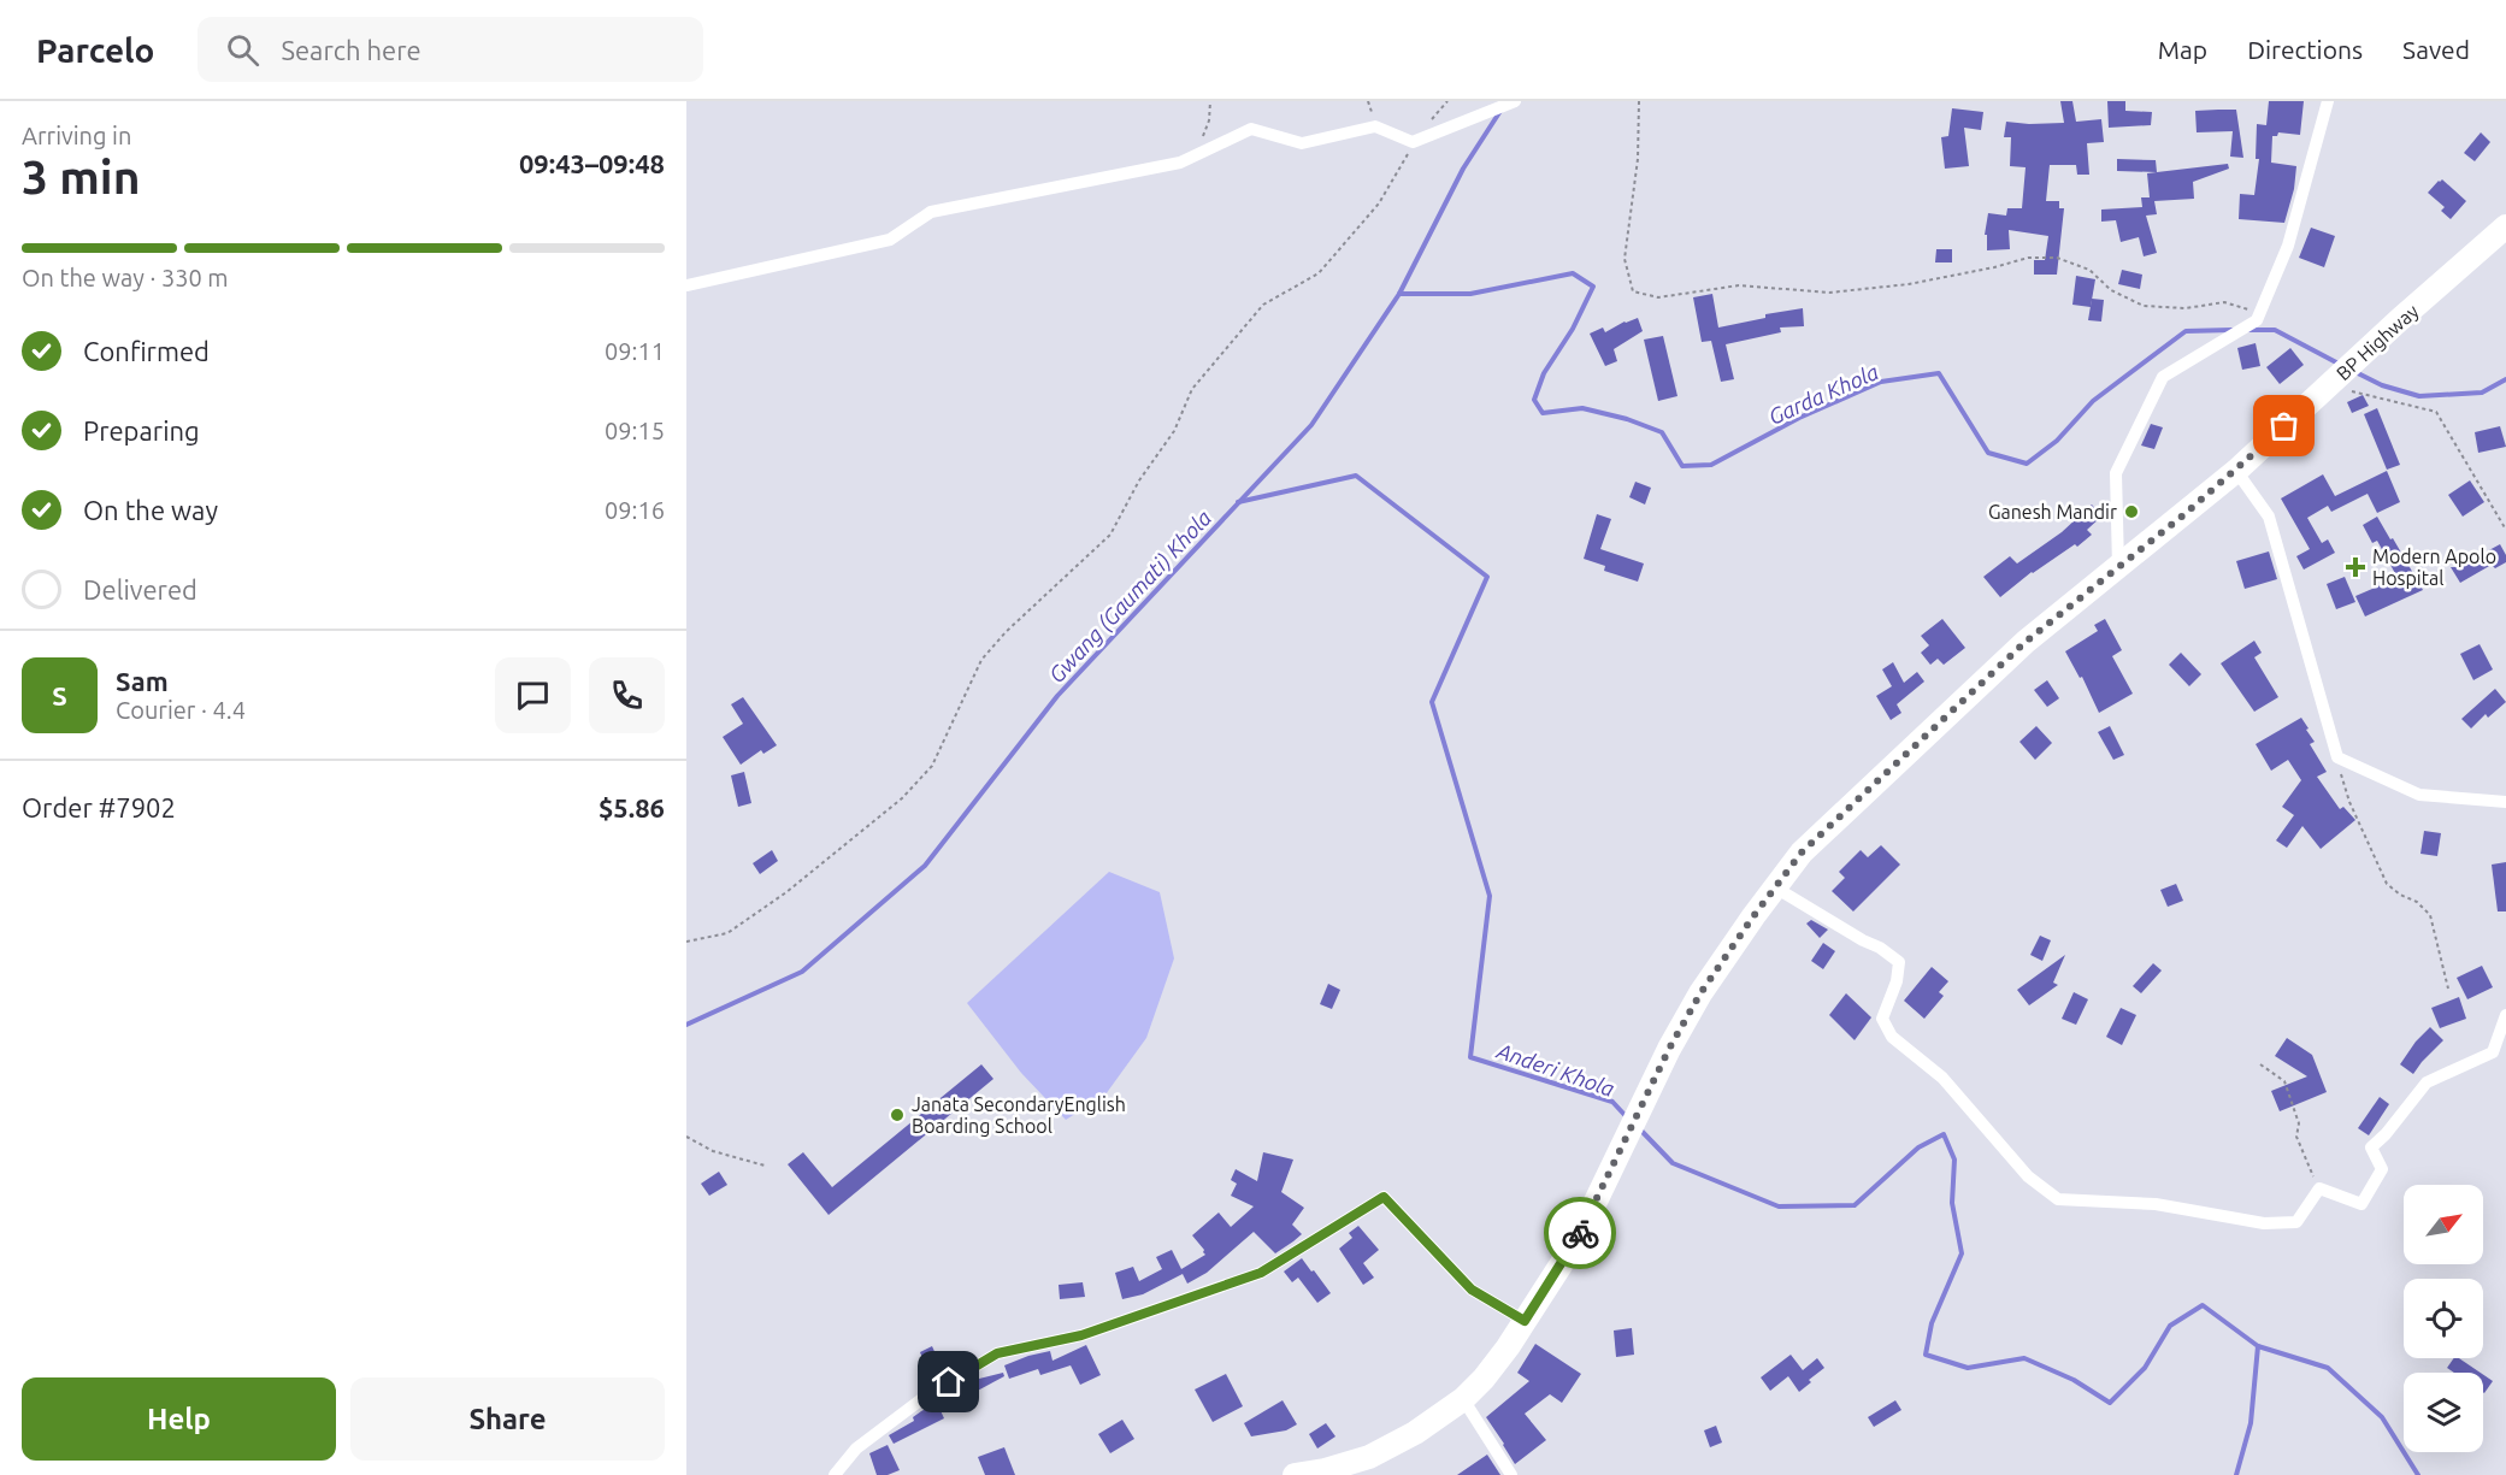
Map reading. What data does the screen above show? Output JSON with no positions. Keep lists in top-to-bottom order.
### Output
{
  "streets": {
    "highway": ["BP Highway"]
  },
  "water": ["Garda Khola", "Gwang (Gaumati) Khola", "Anderi Khola"],
  "places": {
    "other": ["Ganesh Mandir", "Janata SecondaryEnglish Boarding School"],
    "health": ["Modern Apolo Hospital"]
  },
  "north": "top right",
  "page": {
    "header": "Parcelo",
    "search": "Search here",
    "nav": ["Map", "Directions", "Saved"],
    "heading": ["3 min", "Arriving in", "09:43–09:48"],
    "panel": [
      "Sam",
      "Courier · 4.4",
      "Order #7902",
      "$5.86"
    ],
    "bar": "On the way · 330 m",
    "list": [
      ["Confirmed", "09:11"],
      ["Preparing", "09:15"],
      ["On the way", "09:16"],
      "Delivered"
    ],
    "round": "S",
    "buttons": ["Help", "Share"]
  }
}
